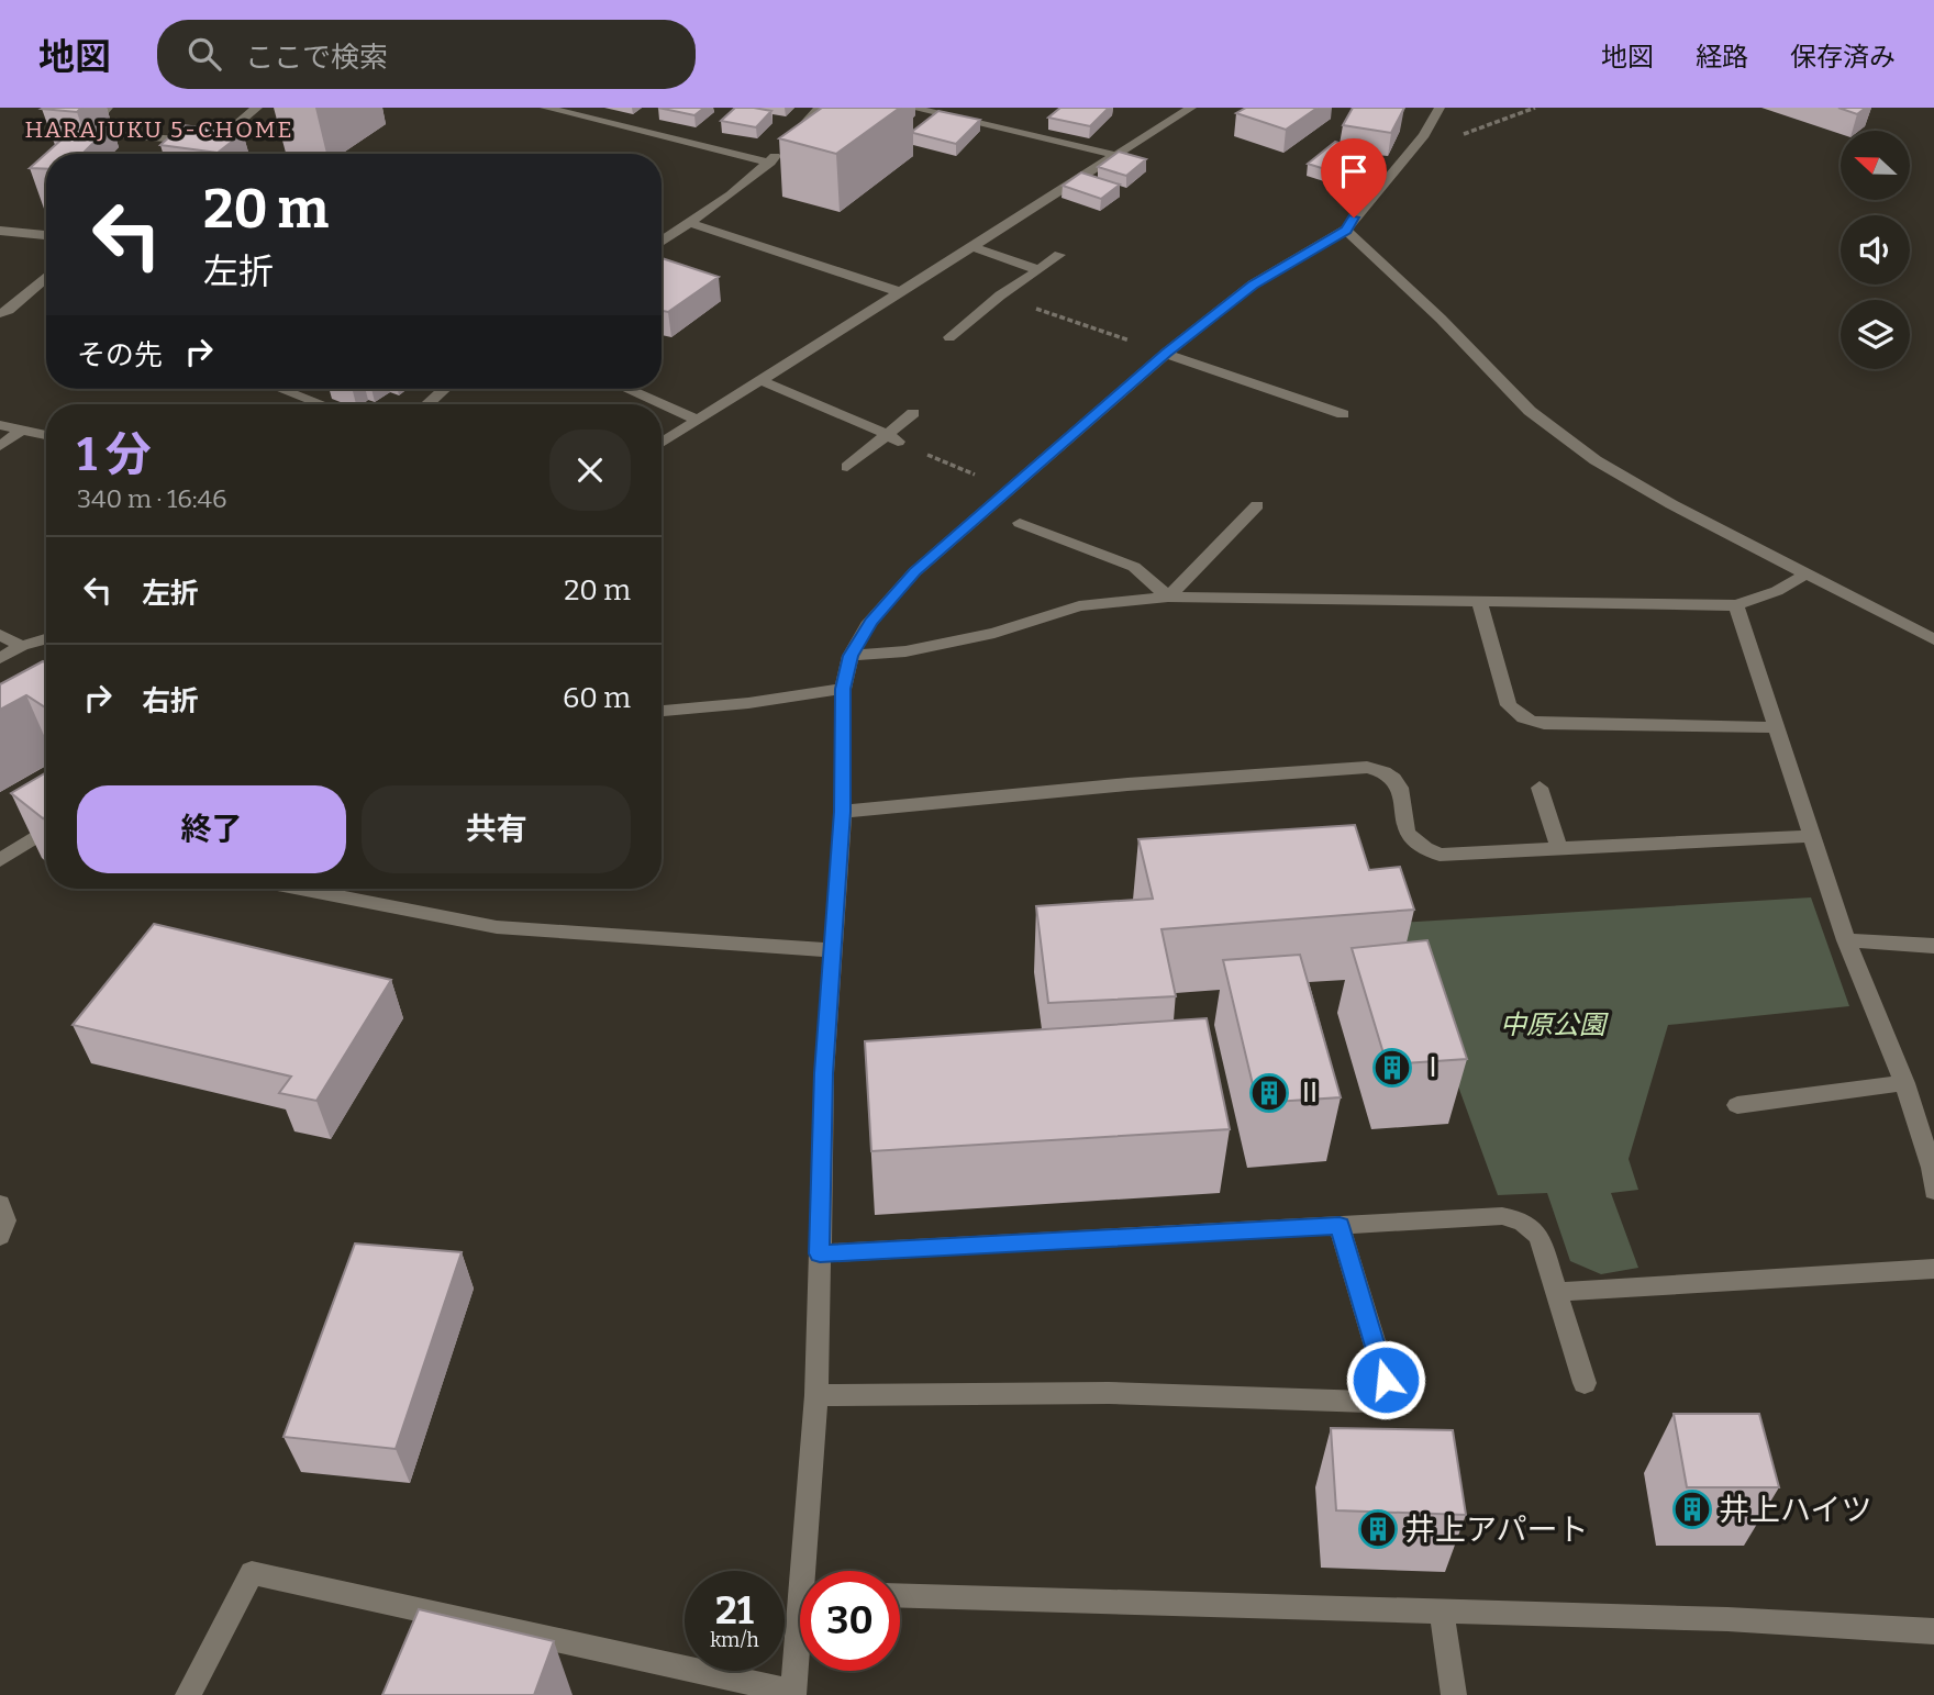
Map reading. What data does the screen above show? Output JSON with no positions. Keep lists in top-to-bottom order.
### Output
{
  "districts": ["HARAJUKU 5-CHOME"],
  "parks": ["中原公園"],
  "places": {
    "building": [
      "Ⅰ",
      "Ⅱ",
      "井上ハイツ",
      "井上アパート"
    ]
  },
  "north": "left",
  "page": {
    "header": "地図",
    "search": "ここで検索",
    "nav": ["地図", "経路", "保存済み"],
    "turn": ["20 m", "左折"],
    "then": "その先",
    "heading": ["1 分", "340 m · 16:46"],
    "list": [
      {
        "name": "左折",
        "value": "20 m"
      },
      {
        "name": "右折",
        "value": "60 m"
      }
    ],
    "buttons": ["終了", "共有"],
    "speed": "21 km/h",
    "limit": "30"
  }
}
